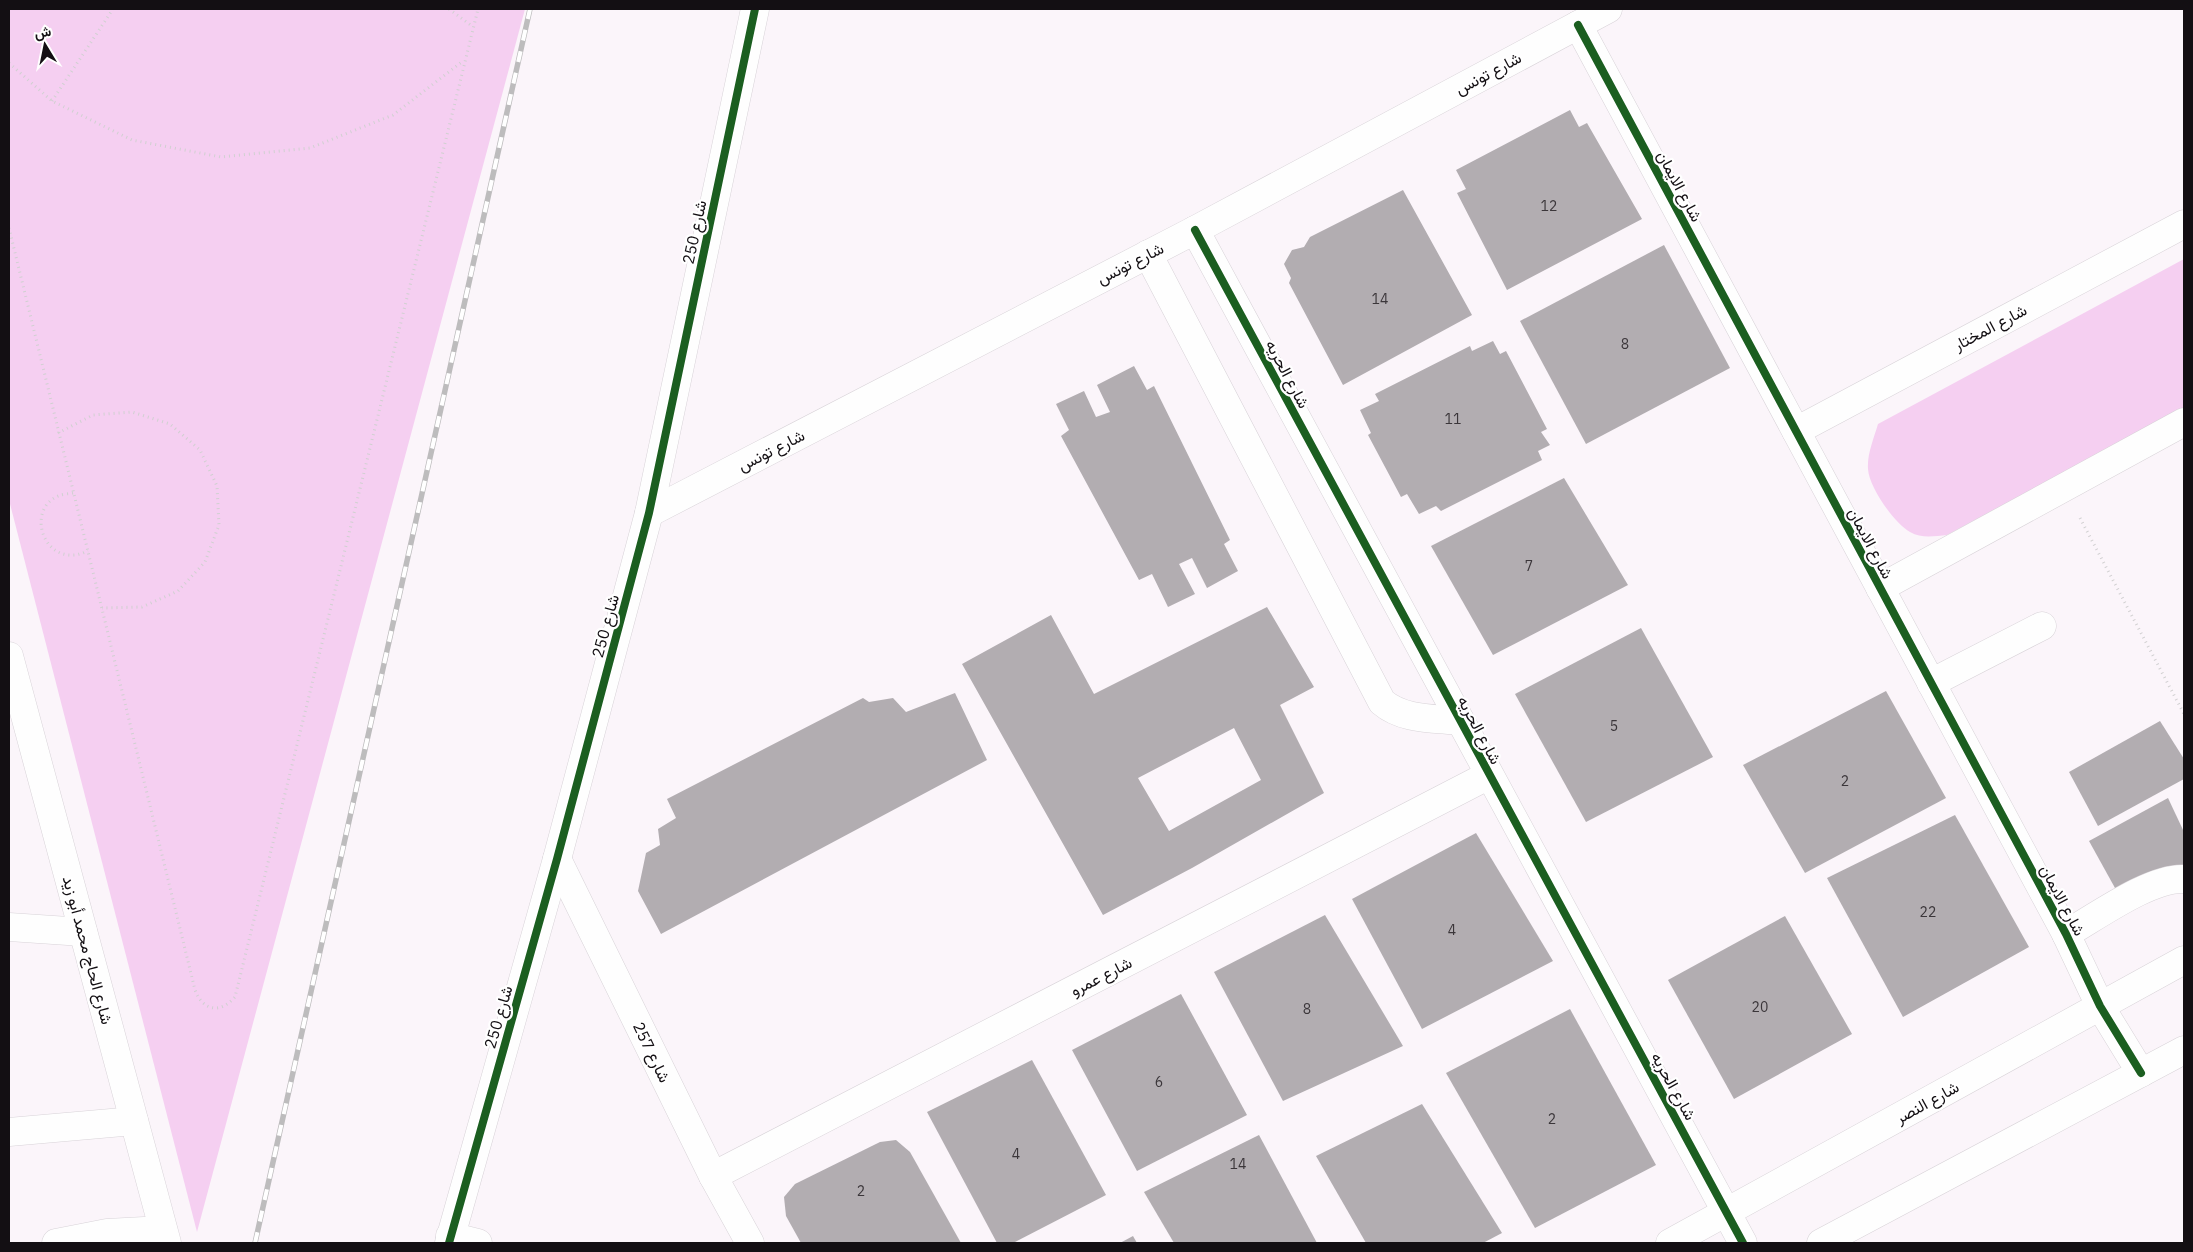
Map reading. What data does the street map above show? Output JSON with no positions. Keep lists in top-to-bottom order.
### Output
{
  "streets": {
    "street": [
      "شارع تونس",
      "شارع الايمان",
      "شارع 250",
      "شارع المختار",
      "شارع الحريه",
      "شارع الحاج محمد أبو زيد",
      "شارع عمرو",
      "شارع 257",
      "شارع النصر"
    ]
  },
  "crossings": [
    ["شارع تونس", "شارع الايمان"],
    ["شارع تونس", "شارع 250"],
    ["شارع تونس", "شارع الحريه"],
    ["شارع الايمان", "شارع المختار"],
    ["شارع الايمان", "شارع النصر"],
    ["شارع 250", "شارع 257"],
    ["شارع الحريه", "شارع عمرو"],
    ["شارع الحريه", "شارع النصر"],
    ["شارع عمرو", "شارع 257"]
  ],
  "house_numbers": [
    "12",
    "14",
    "8",
    "11",
    "7",
    "5",
    "2",
    "22",
    "4",
    "20",
    "8",
    "6",
    "2",
    "4",
    "14",
    "2"
  ],
  "north": "top"
}
